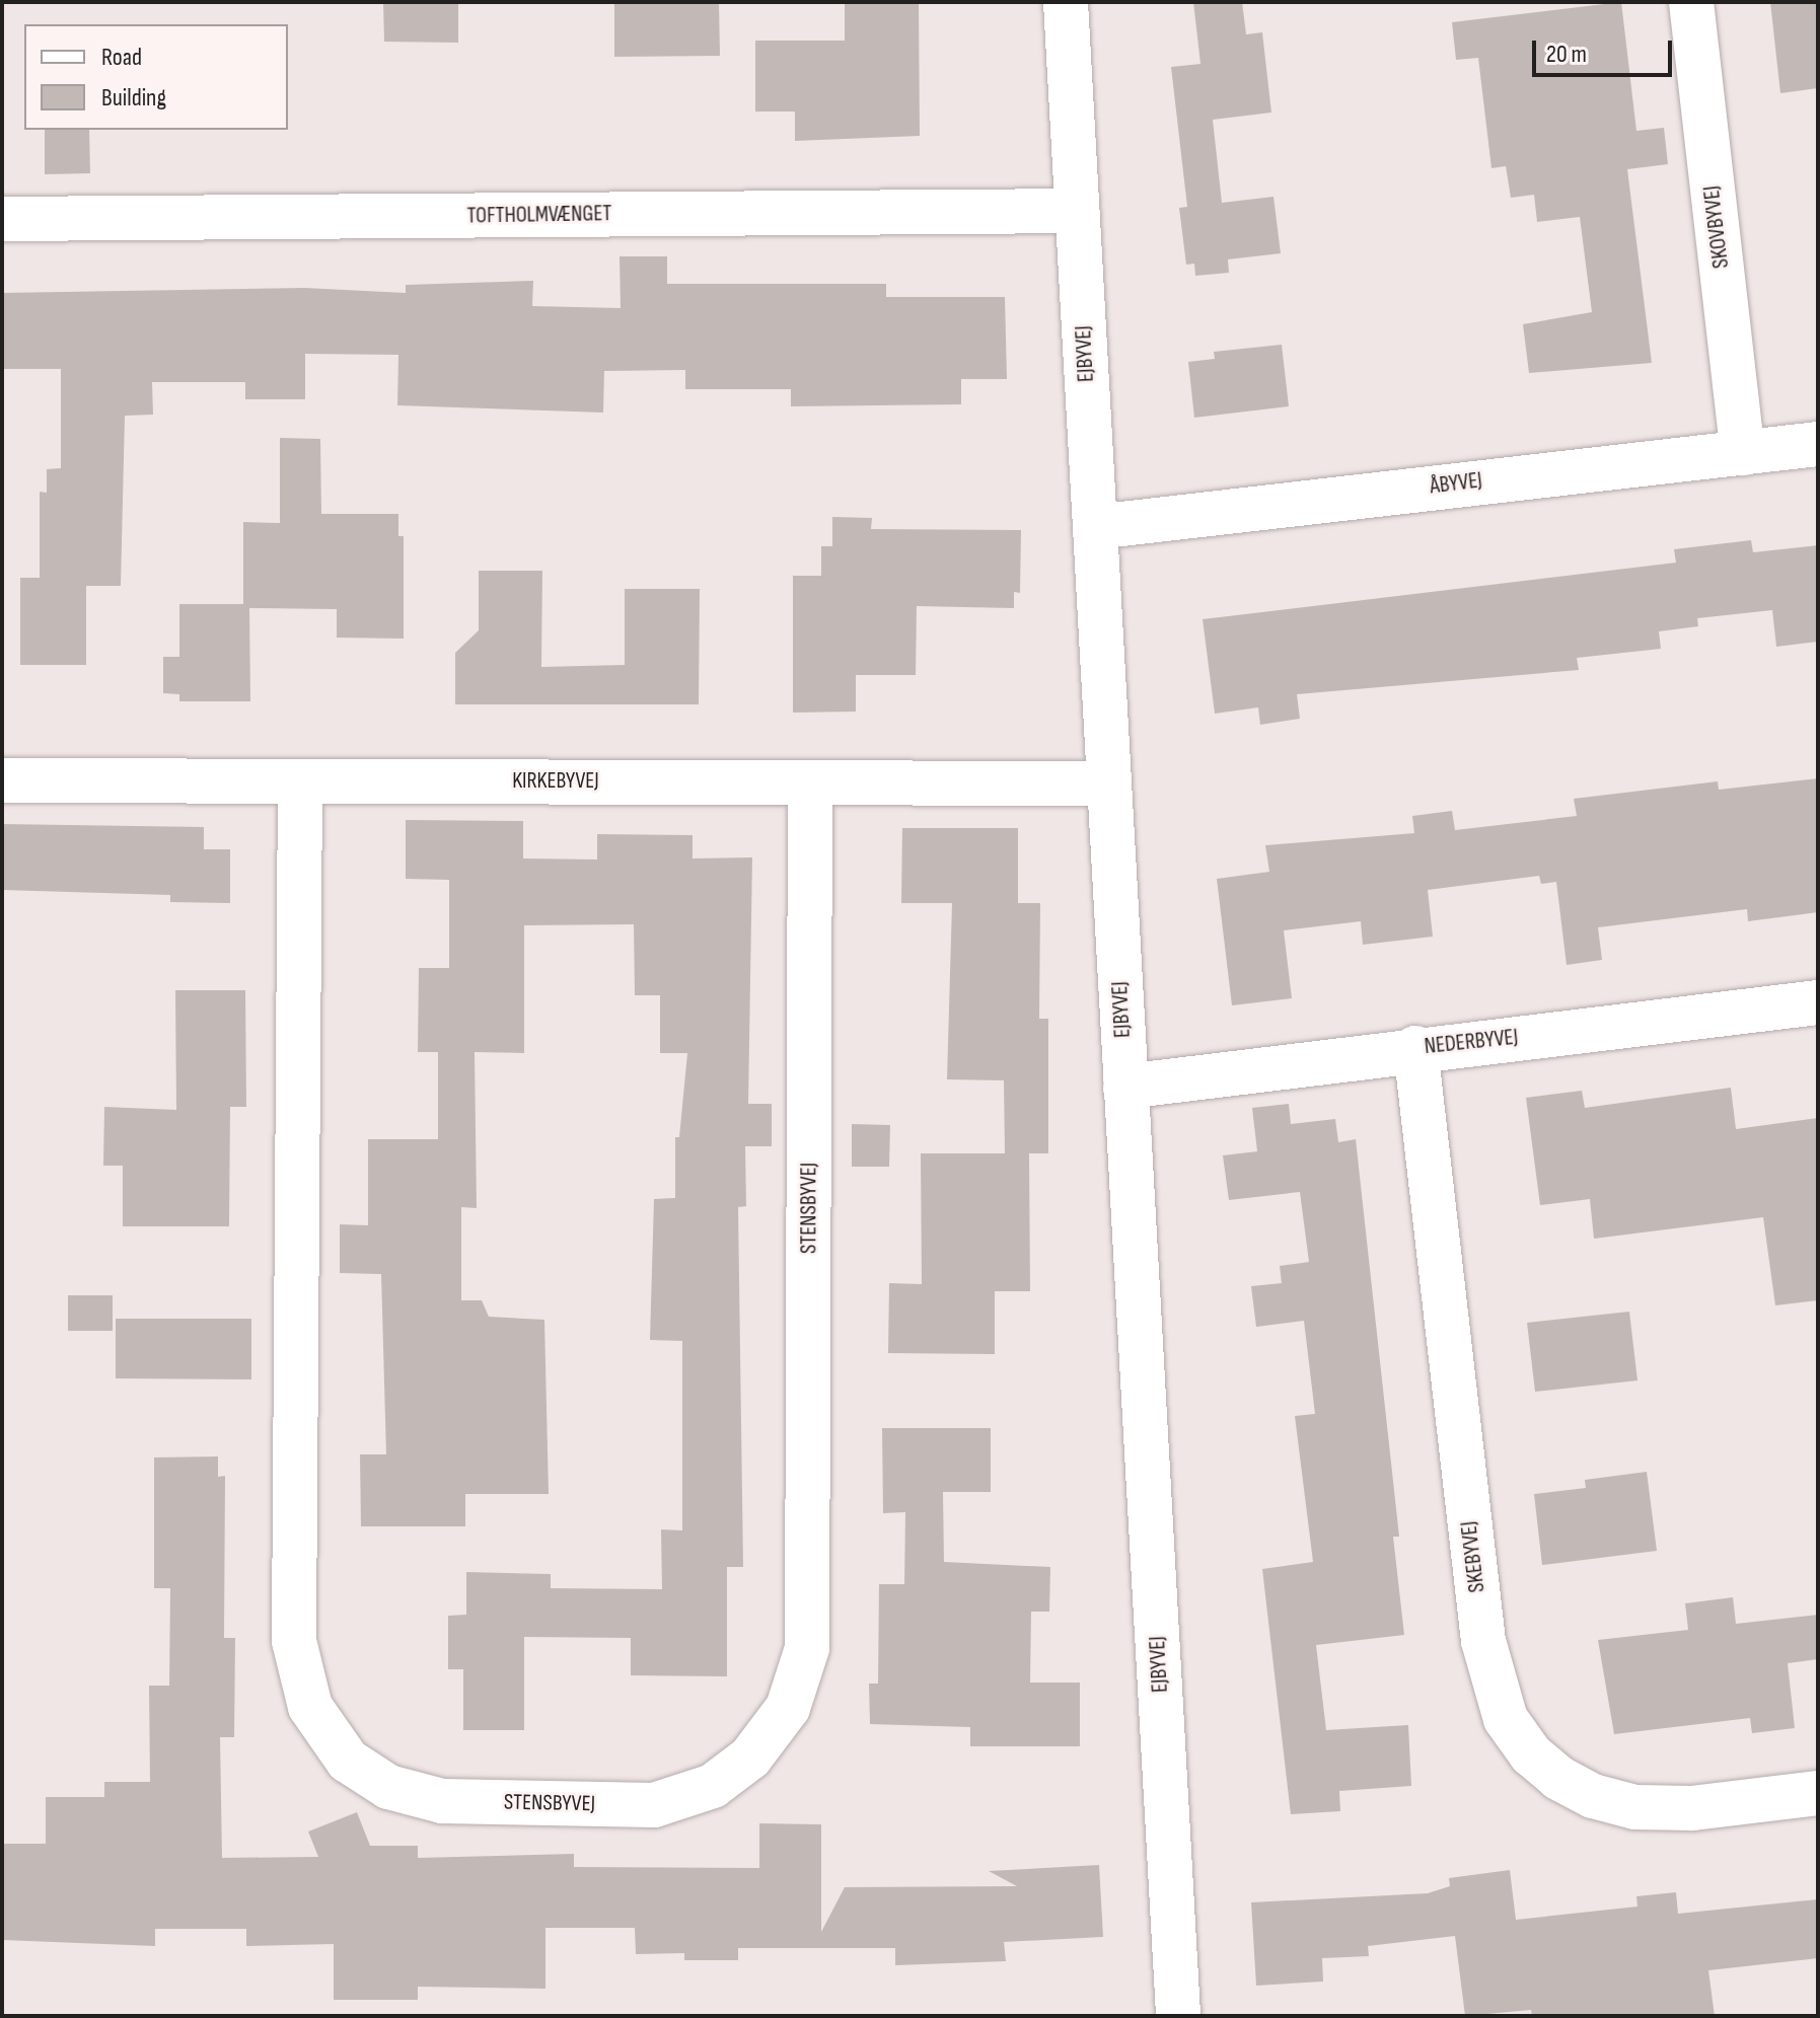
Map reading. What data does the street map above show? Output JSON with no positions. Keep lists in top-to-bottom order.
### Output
{
  "streets": {
    "street": [
      "TOFTHOLMVÆNGET",
      "SKOVBYVEJ",
      "EJBYVEJ",
      "ÅBYVEJ",
      "KIRKEBYVEJ",
      "NEDERBYVEJ",
      "STENSBYVEJ",
      "SKEBYVEJ"
    ]
  },
  "crossings": [
    ["TOFTHOLMVÆNGET", "EJBYVEJ"],
    ["SKOVBYVEJ", "ÅBYVEJ"],
    ["EJBYVEJ", "ÅBYVEJ"],
    ["EJBYVEJ", "KIRKEBYVEJ"],
    ["EJBYVEJ", "NEDERBYVEJ"],
    ["KIRKEBYVEJ", "STENSBYVEJ"],
    ["NEDERBYVEJ", "SKEBYVEJ"]
  ],
  "legend": ["Road", "Building"],
  "scale_bar": "20 m"
}
